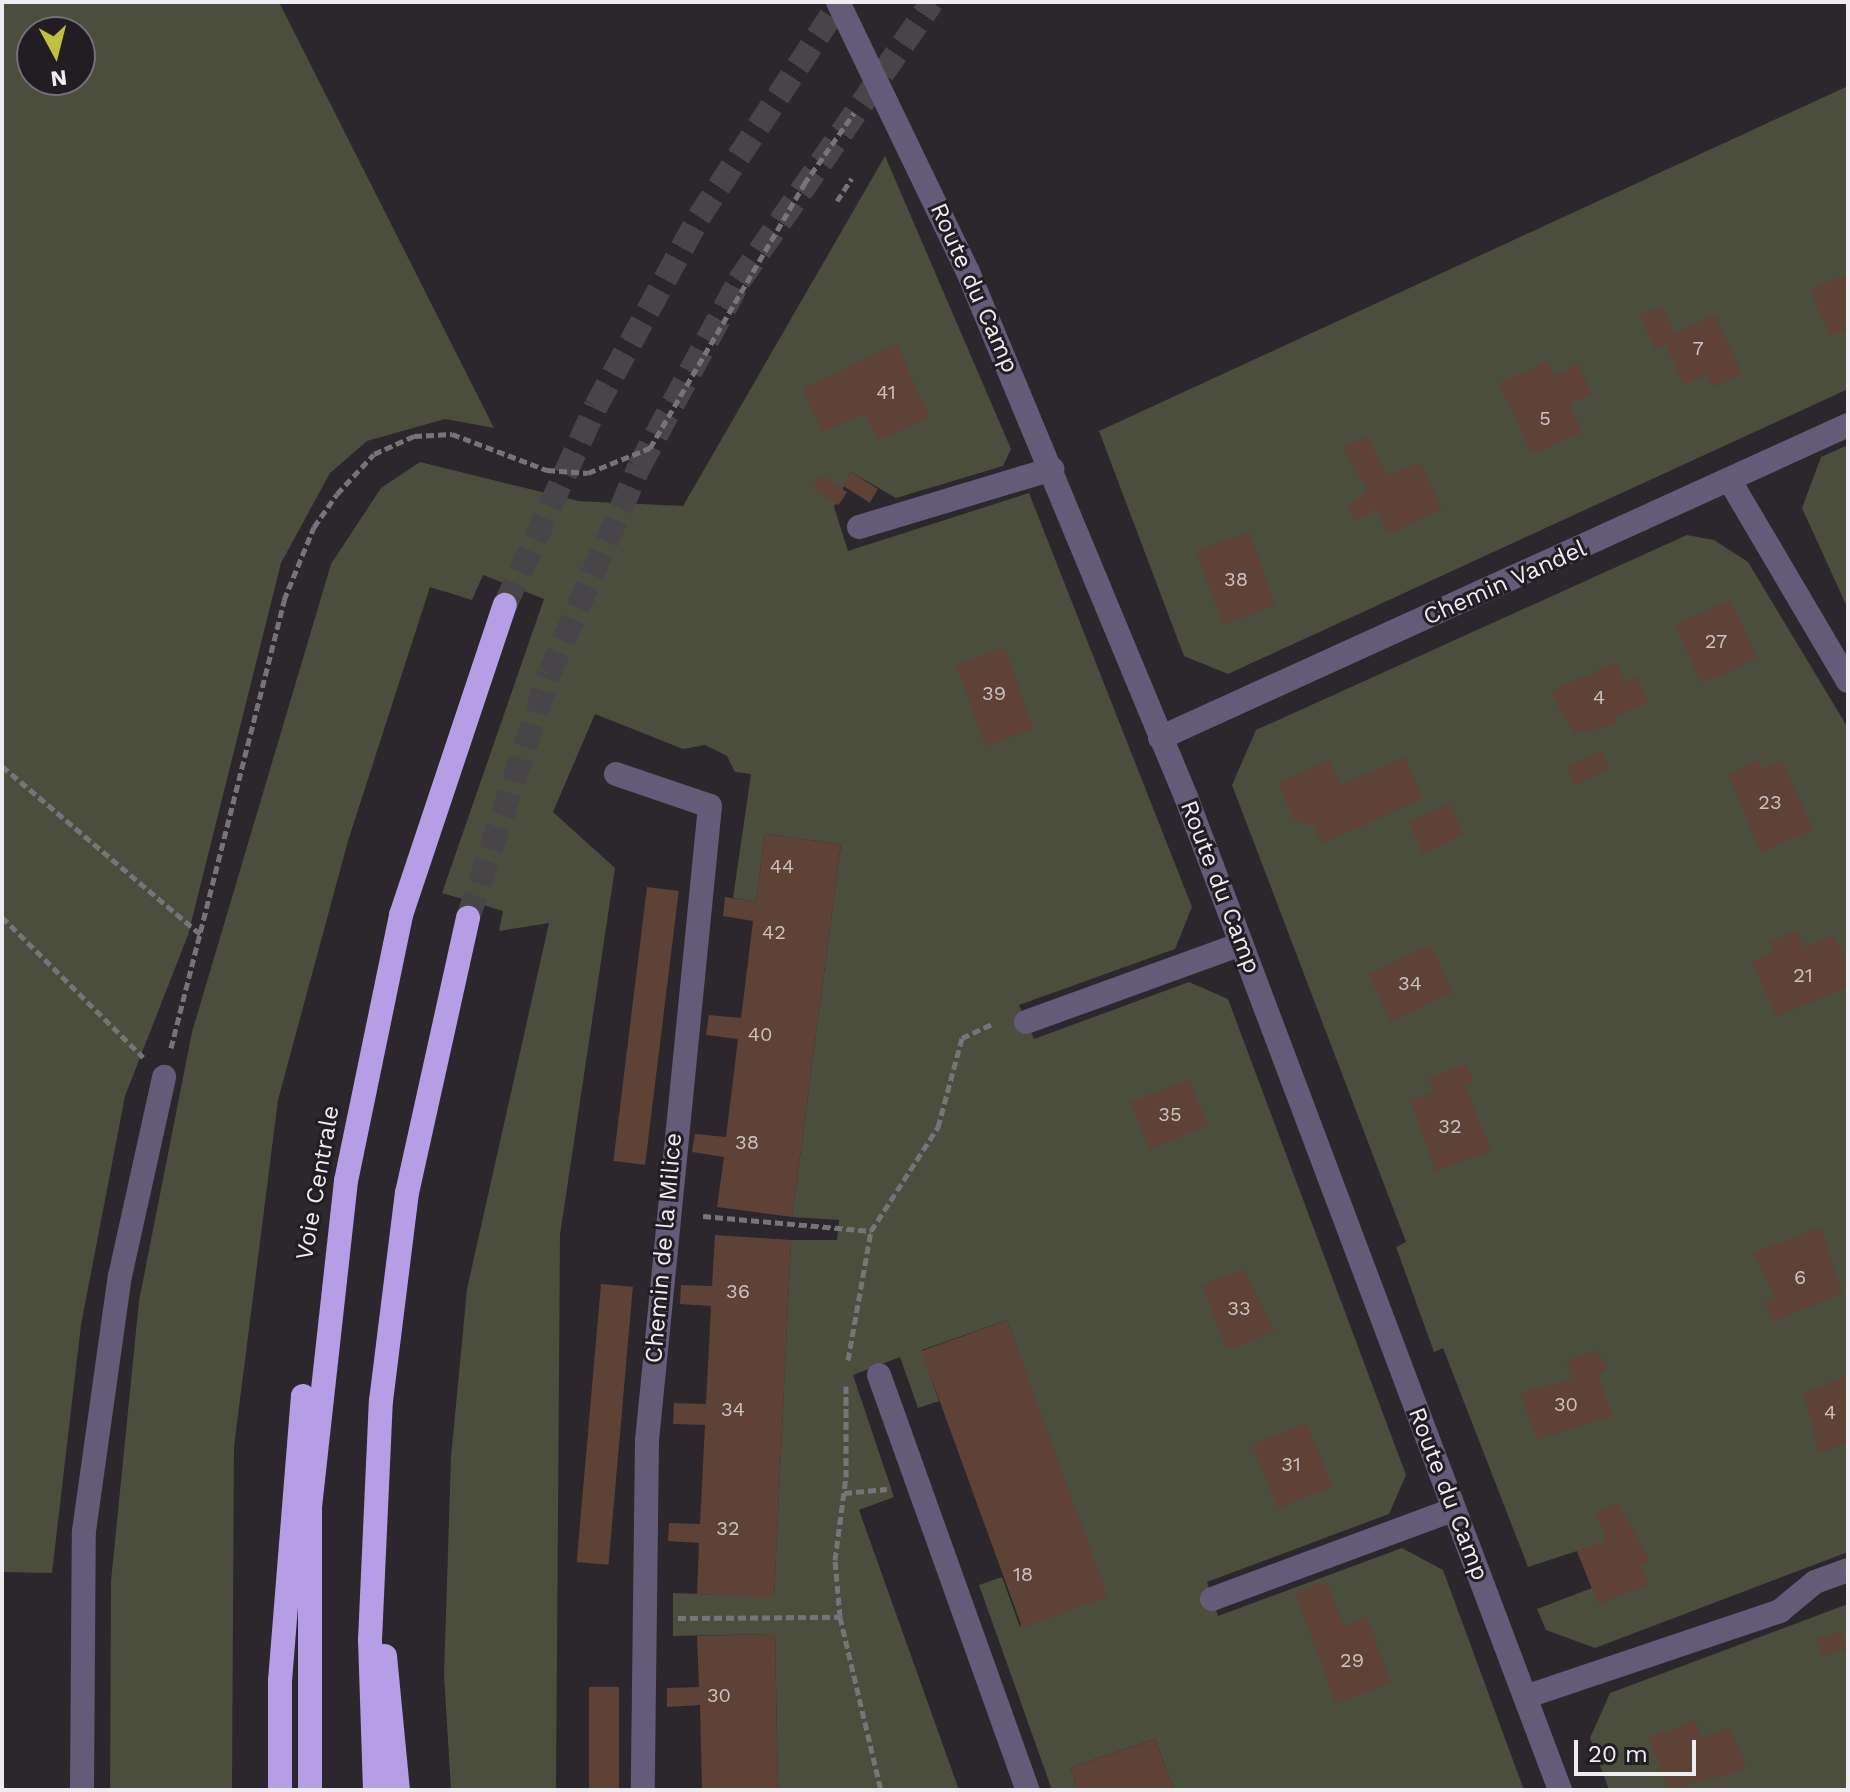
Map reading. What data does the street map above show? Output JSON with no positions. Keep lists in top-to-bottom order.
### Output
{
  "streets": {
    "highway": ["Voie Centrale"],
    "street": ["Route du Camp", "Chemin Vandel", "Chemin de la Milice"]
  },
  "crossings": [
    ["Route du Camp", "Chemin Vandel"]
  ],
  "house_numbers": [
    "7",
    "41",
    "5",
    "38",
    "27",
    "39",
    "4",
    "23",
    "44",
    "42",
    "21",
    "34",
    "40",
    "35",
    "32",
    "38",
    "6",
    "36",
    "33",
    "30",
    "34",
    "4",
    "31",
    "32",
    "18",
    "29",
    "30"
  ],
  "scale_bar": "20 m",
  "north": "bottom"
}
